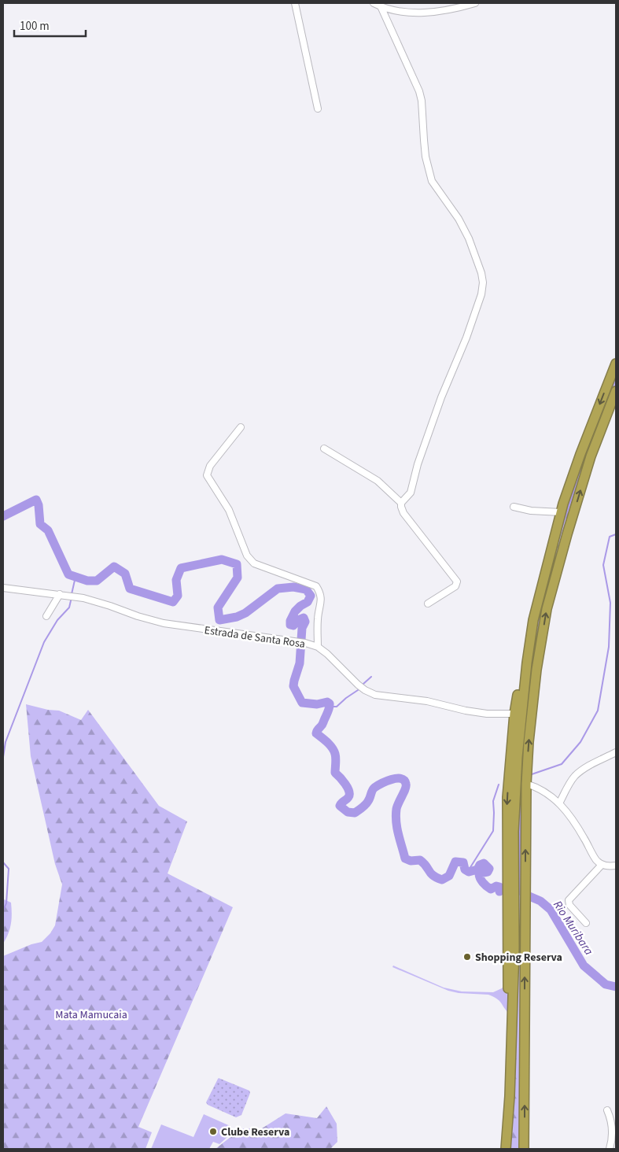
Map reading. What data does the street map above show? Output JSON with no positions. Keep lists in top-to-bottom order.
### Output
{
  "streets": {
    "street": ["Estrada de Santa Rosa"]
  },
  "water": ["Rio Muribara"],
  "parks": ["Mata Mamucaia"],
  "places": ["Shopping Reserva", "Clube Reserva"],
  "scale_bar": "100 m"
}
